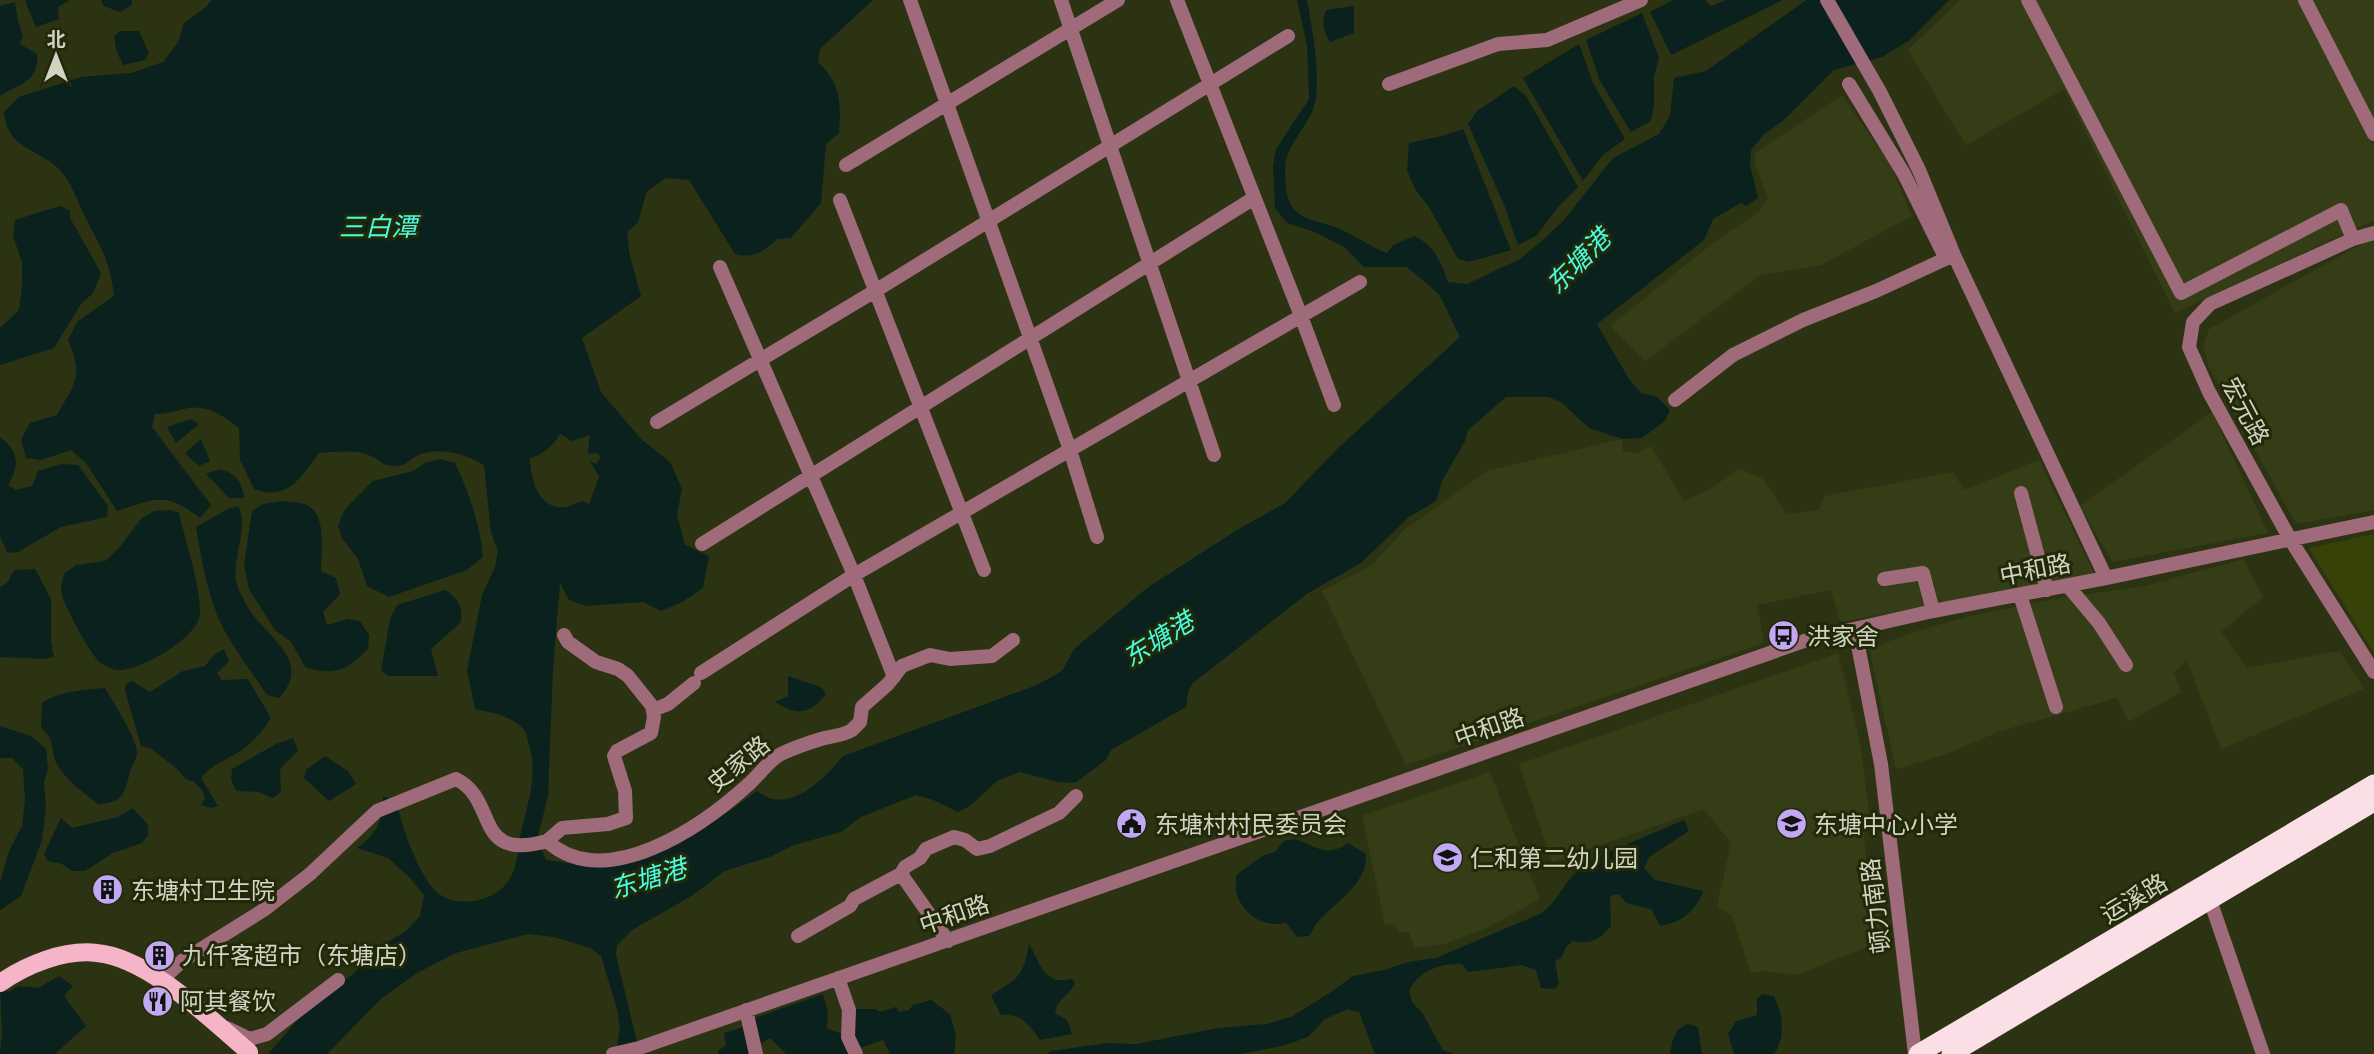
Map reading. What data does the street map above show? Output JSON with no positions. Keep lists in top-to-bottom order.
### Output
{
  "streets": {
    "highway": ["运溪路"],
    "street": [
      "宏元路",
      "中和路",
      "史家路",
      "顿力南路"
    ]
  },
  "crossings": [
    ["宏元路", "中和路"],
    ["中和路", "顿力南路"],
    ["运溪路", "顿力南路"]
  ],
  "water": ["三白潭", "东塘港"],
  "places": {
    "bus stop": ["洪家舍"],
    "public building": ["东塘村村民委员会"],
    "school or university": ["东塘中心小学", "仁和第二幼儿园"],
    "building": ["东塘村卫生院", "九仟客超市（东塘店）"],
    "restaurant": ["阿其餐饮"]
  },
  "north": "top"
}
